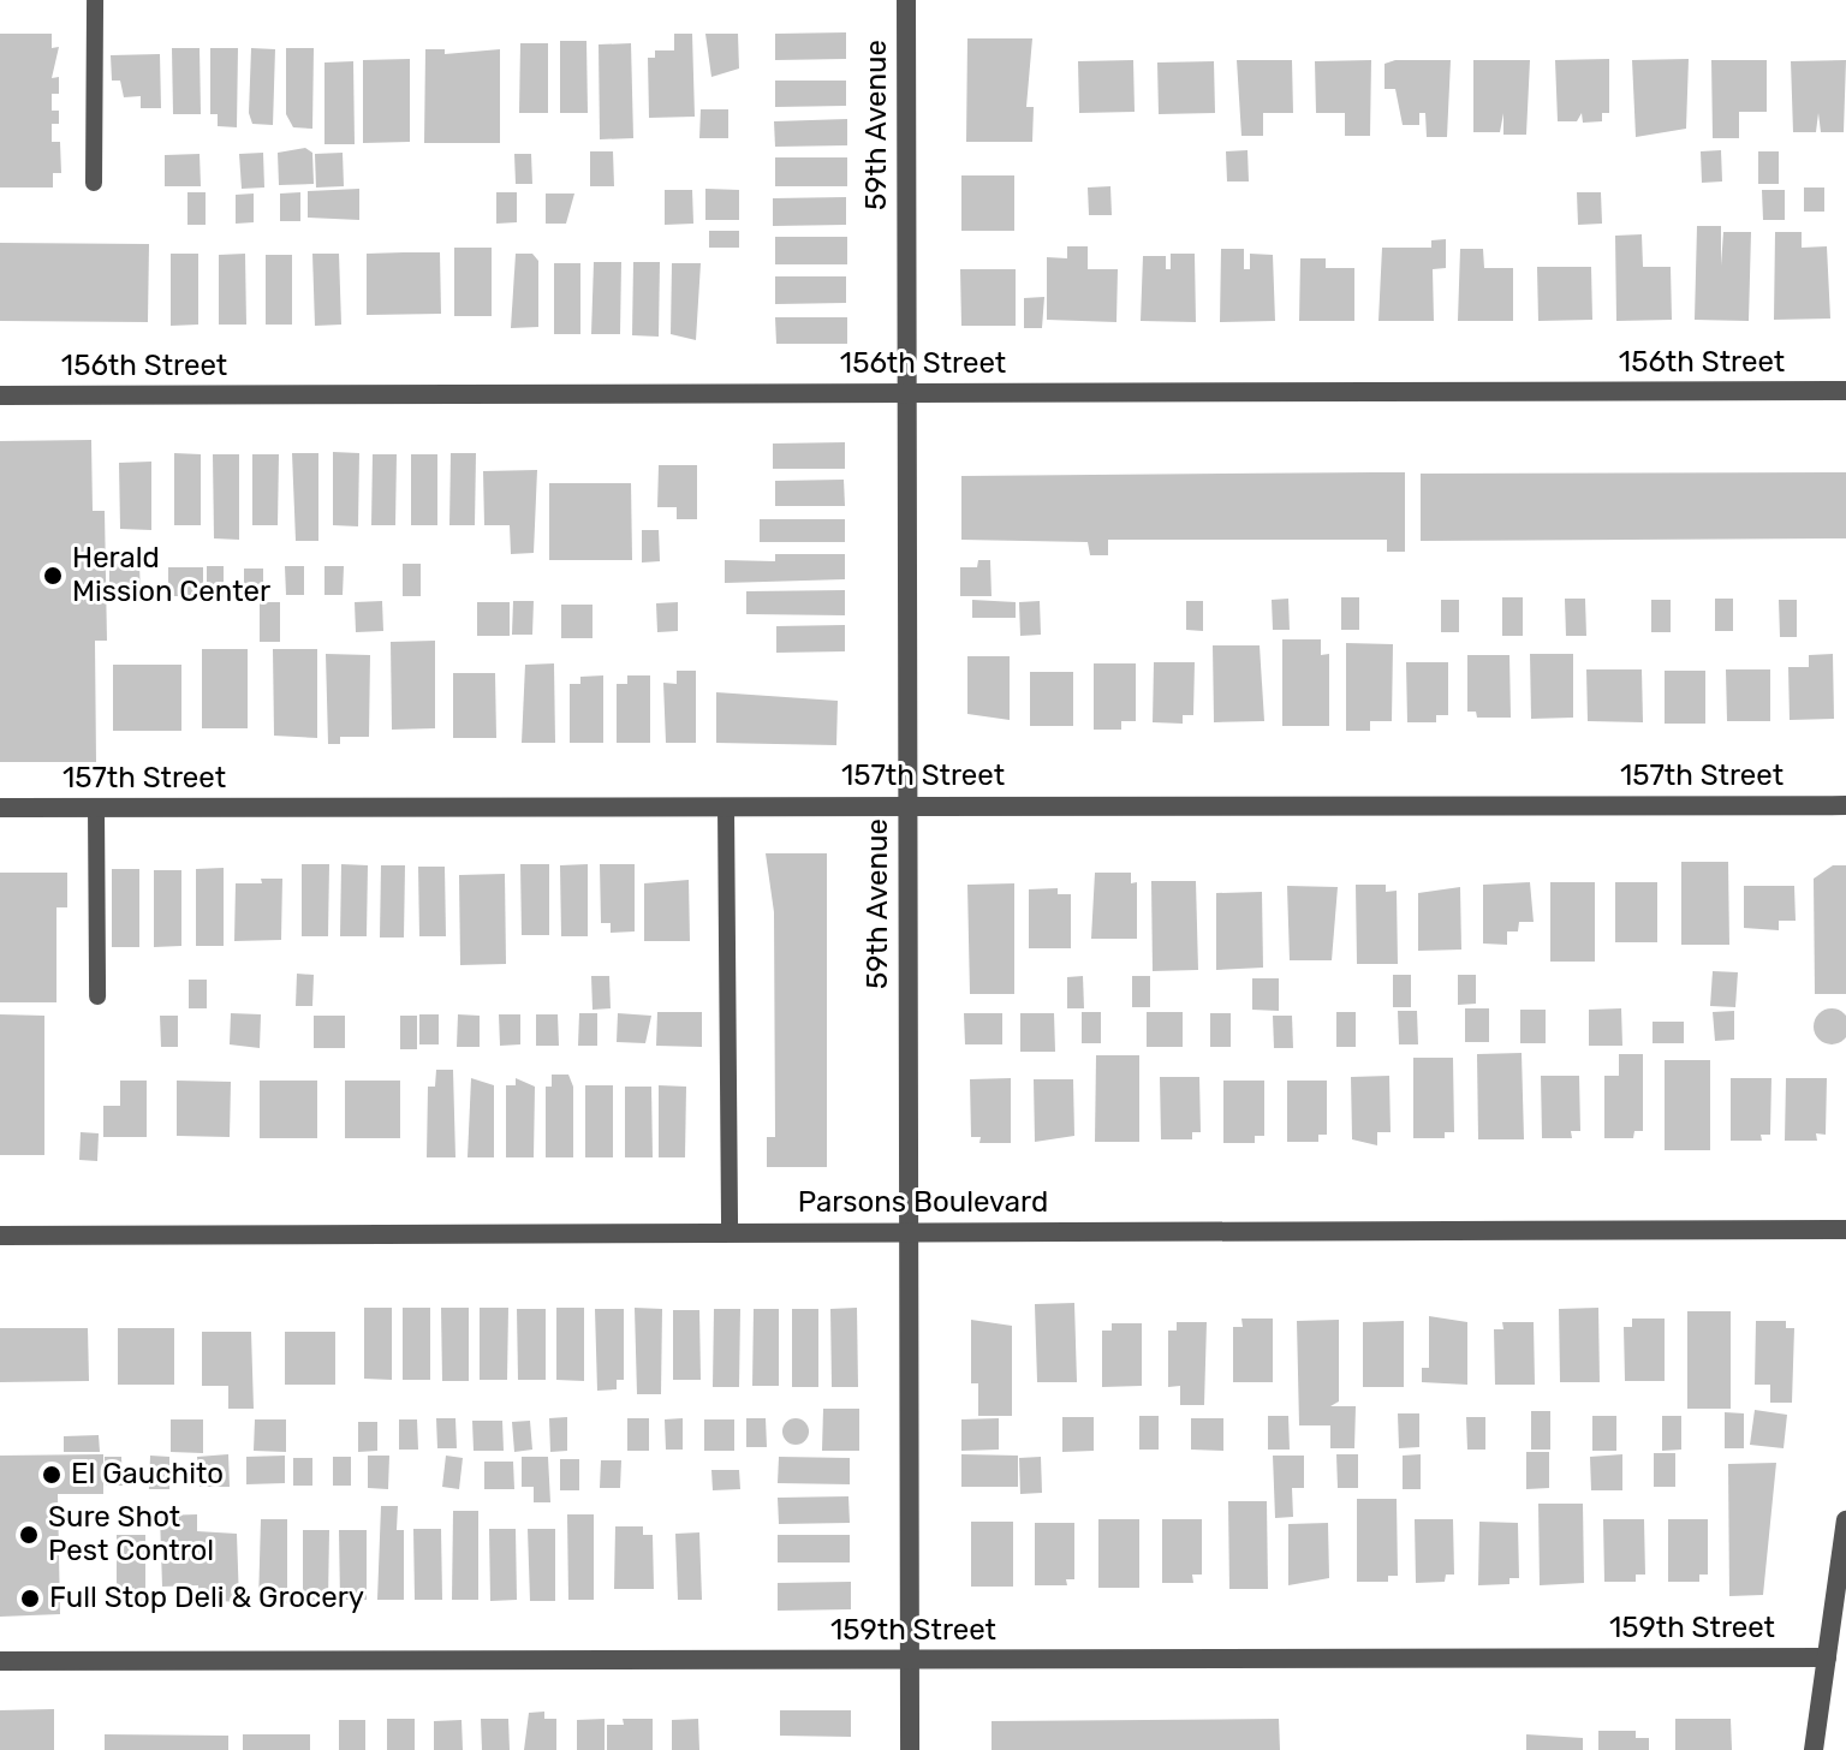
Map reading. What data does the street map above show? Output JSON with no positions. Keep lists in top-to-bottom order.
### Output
{
  "streets": {
    "street": [
      "59th Avenue",
      "156th Street",
      "157th Street",
      "Parsons Boulevard",
      "159th Street"
    ]
  },
  "crossings": [
    ["59th Avenue", "156th Street"],
    ["59th Avenue", "157th Street"],
    ["59th Avenue", "Parsons Boulevard"],
    ["59th Avenue", "159th Street"]
  ],
  "places": [
    "Herald Mission Center",
    "El Gauchito",
    "Sure Shot Pest Control",
    "Full Stop Deli & Grocery"
  ]
}
